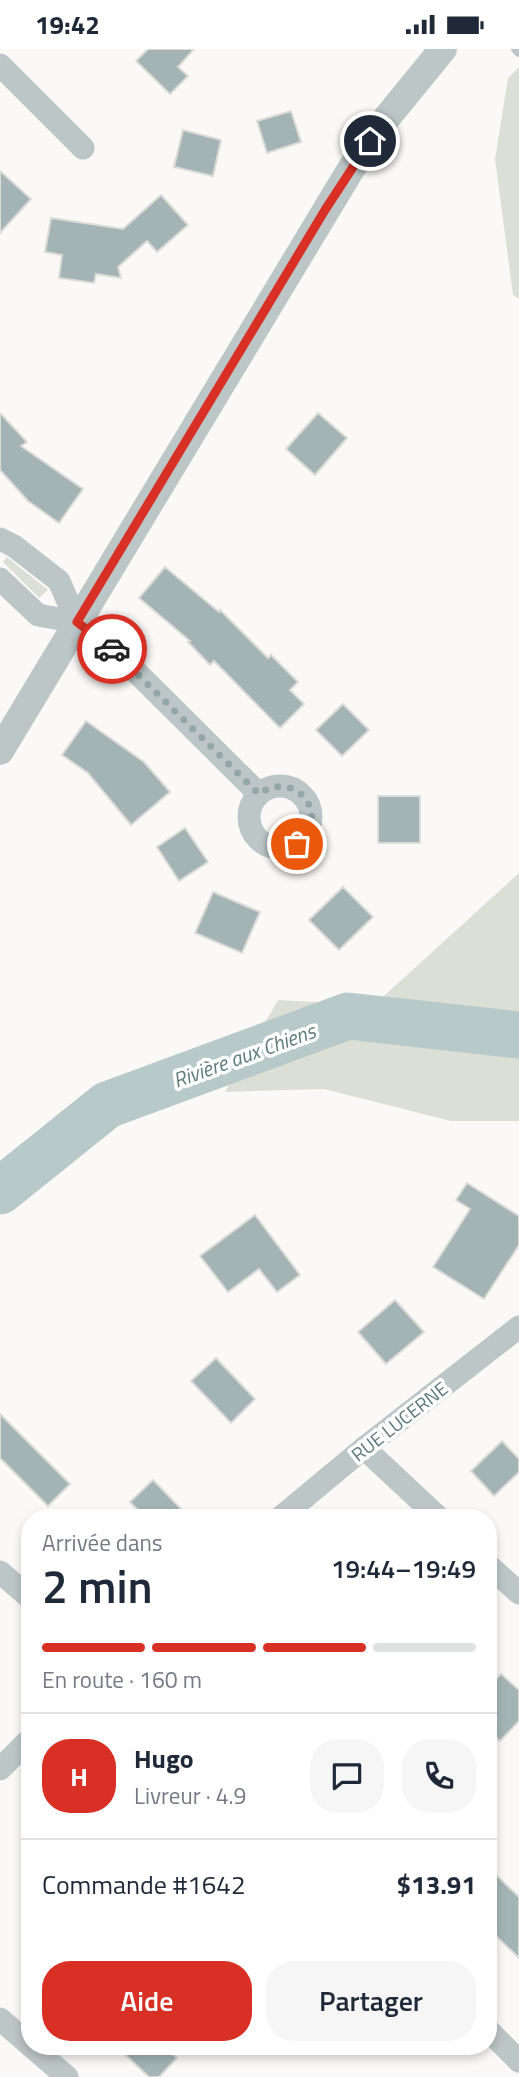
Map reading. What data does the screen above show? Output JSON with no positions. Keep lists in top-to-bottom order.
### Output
{
  "streets": {
    "street": ["RUE LUCERNE"]
  },
  "water": ["Rivière aux Chiens"],
  "page": {
    "status": "19:42",
    "heading": ["2 min", "Arrivée dans", "19:44–19:49"],
    "panel": [
      "Hugo",
      "Livreur · 4.9",
      "Commande #1642",
      "$13.91"
    ],
    "bar": "En route · 160 m",
    "round": "H",
    "buttons": ["Aide", "Partager"]
  }
}
